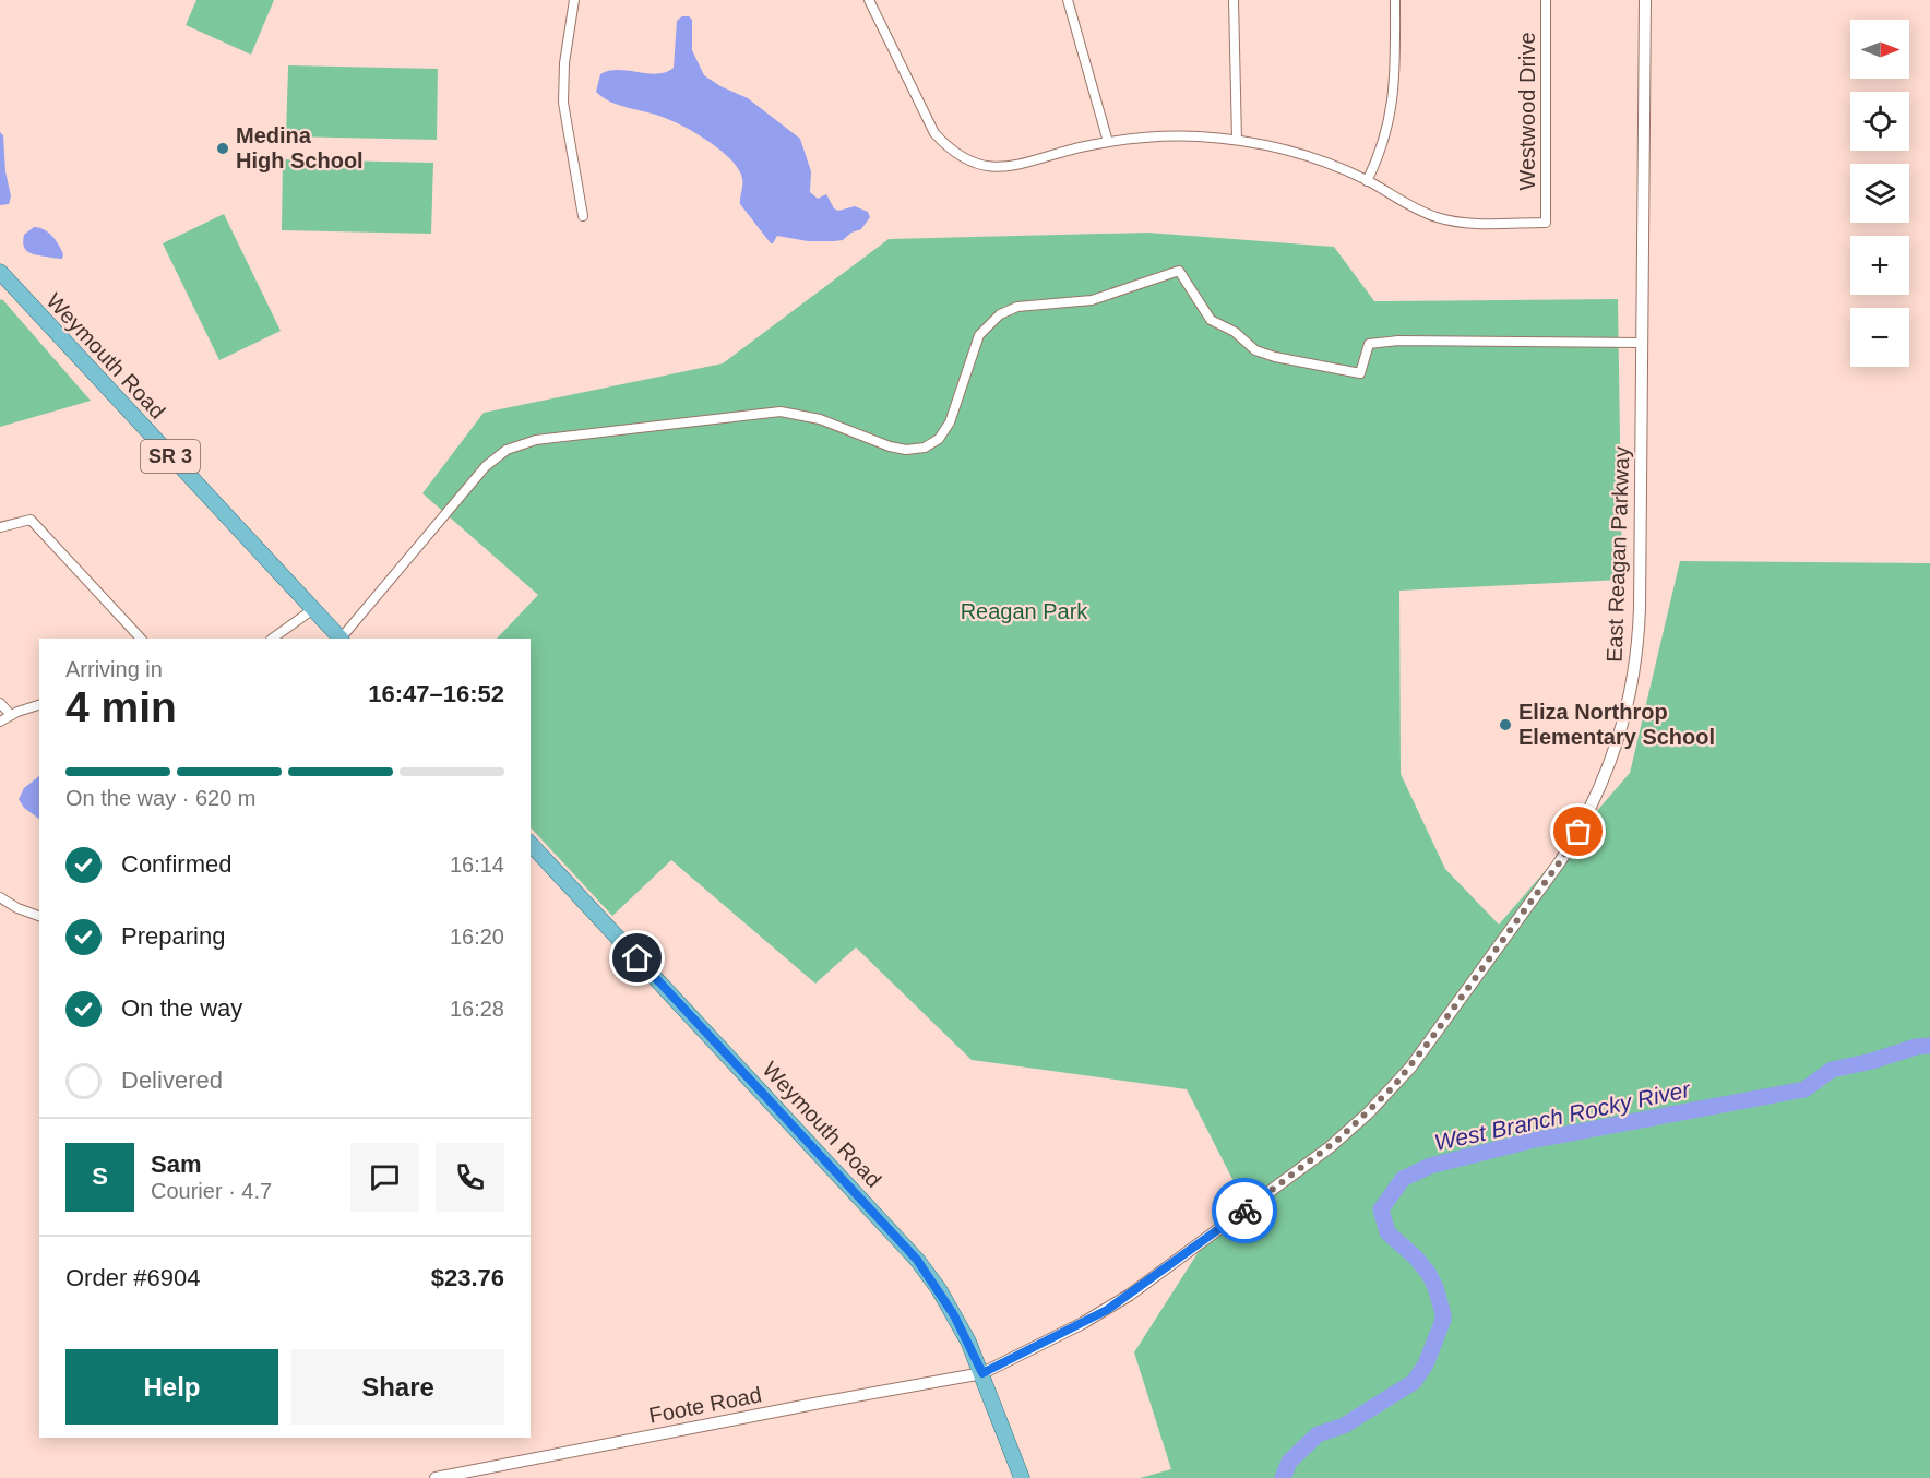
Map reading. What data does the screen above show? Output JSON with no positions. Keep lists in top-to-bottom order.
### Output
{
  "streets": {
    "main road": ["Weymouth Road", "SR 3"],
    "street": ["Westwood Drive", "East Reagan Parkway", "Foote Road"]
  },
  "crossings": [
    ["Weymouth Road", "East Reagan Parkway"],
    ["Weymouth Road", "Foote Road"],
    ["East Reagan Parkway", "Foote Road"]
  ],
  "water": ["West Branch Rocky River"],
  "parks": ["Reagan Park"],
  "places": ["Medina High School", "Eliza Northrop Elementary School"],
  "north": "right",
  "page": {
    "map_buttons": ["+", "−"],
    "heading": ["4 min", "Arriving in", "16:47–16:52"],
    "panel": [
      "Sam",
      "Courier · 4.7",
      "Order #6904",
      "$23.76"
    ],
    "bar": "On the way · 620 m",
    "list": [
      ["Confirmed", "16:14"],
      ["Preparing", "16:20"],
      ["On the way", "16:28"],
      "Delivered"
    ],
    "round": "S",
    "buttons": ["Help", "Share"]
  }
}
